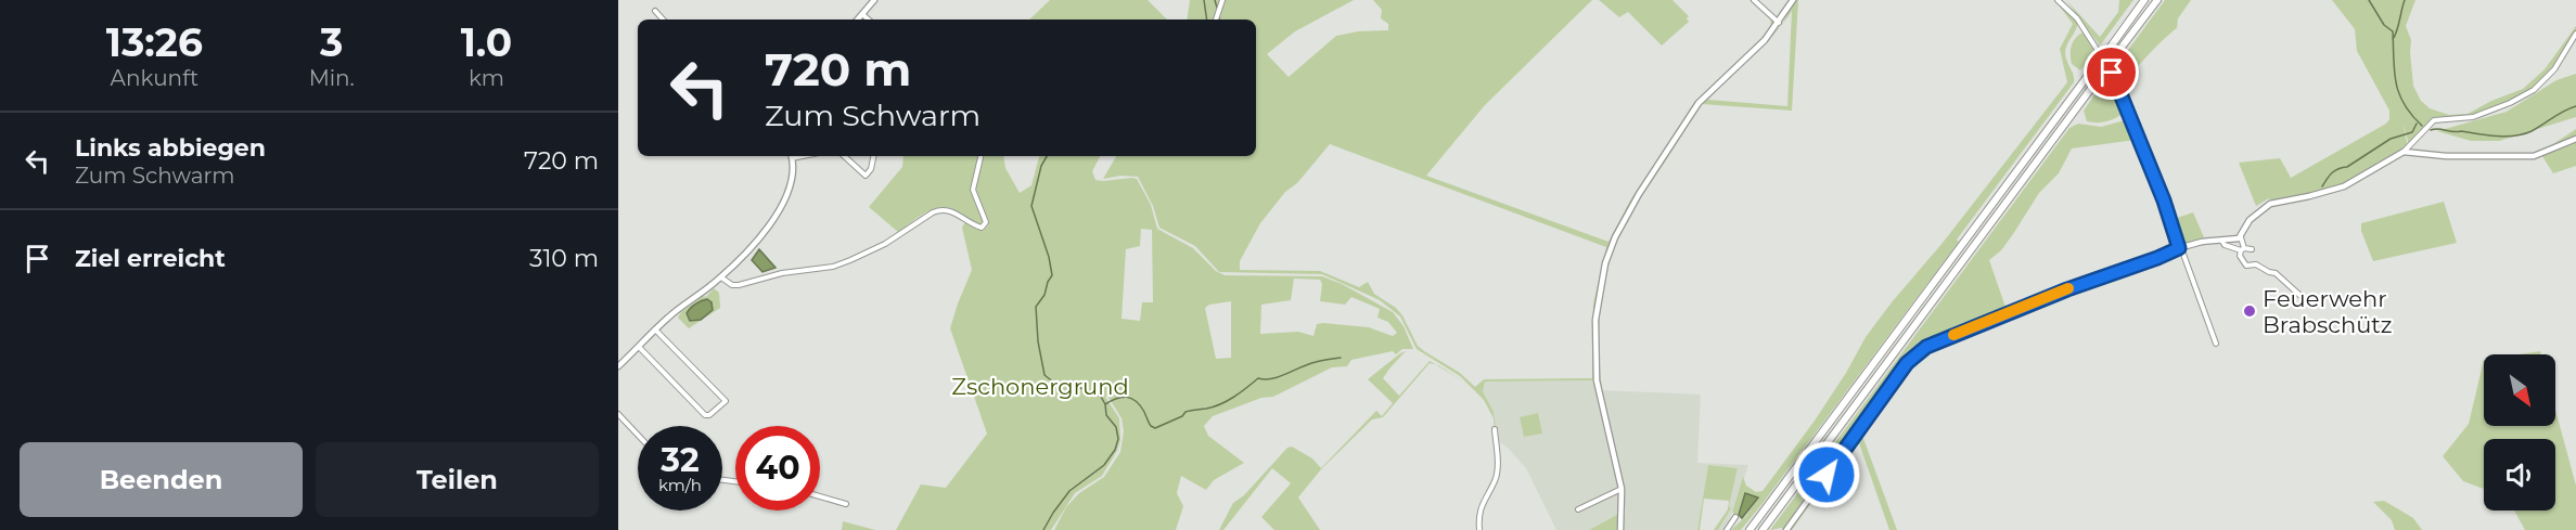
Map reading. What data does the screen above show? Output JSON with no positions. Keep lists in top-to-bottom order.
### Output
{
  "parks": ["Zschonergrund"],
  "places": ["Feuerwehr Brabschütz"],
  "north": "bottom right",
  "page": {
    "eta": [
      "13:26",
      "Ankunft",
      "3",
      "Min.",
      "1.0",
      "km"
    ],
    "turn": ["720 m", "Zum Schwarm"],
    "list": [
      {
        "name": "Links abbiegen",
        "note": "Zum Schwarm",
        "value": "720 m"
      },
      {
        "name": "Ziel erreicht",
        "value": "310 m"
      }
    ],
    "speed": "32 km/h",
    "limit": "40",
    "buttons": ["Beenden", "Teilen"]
  }
}
